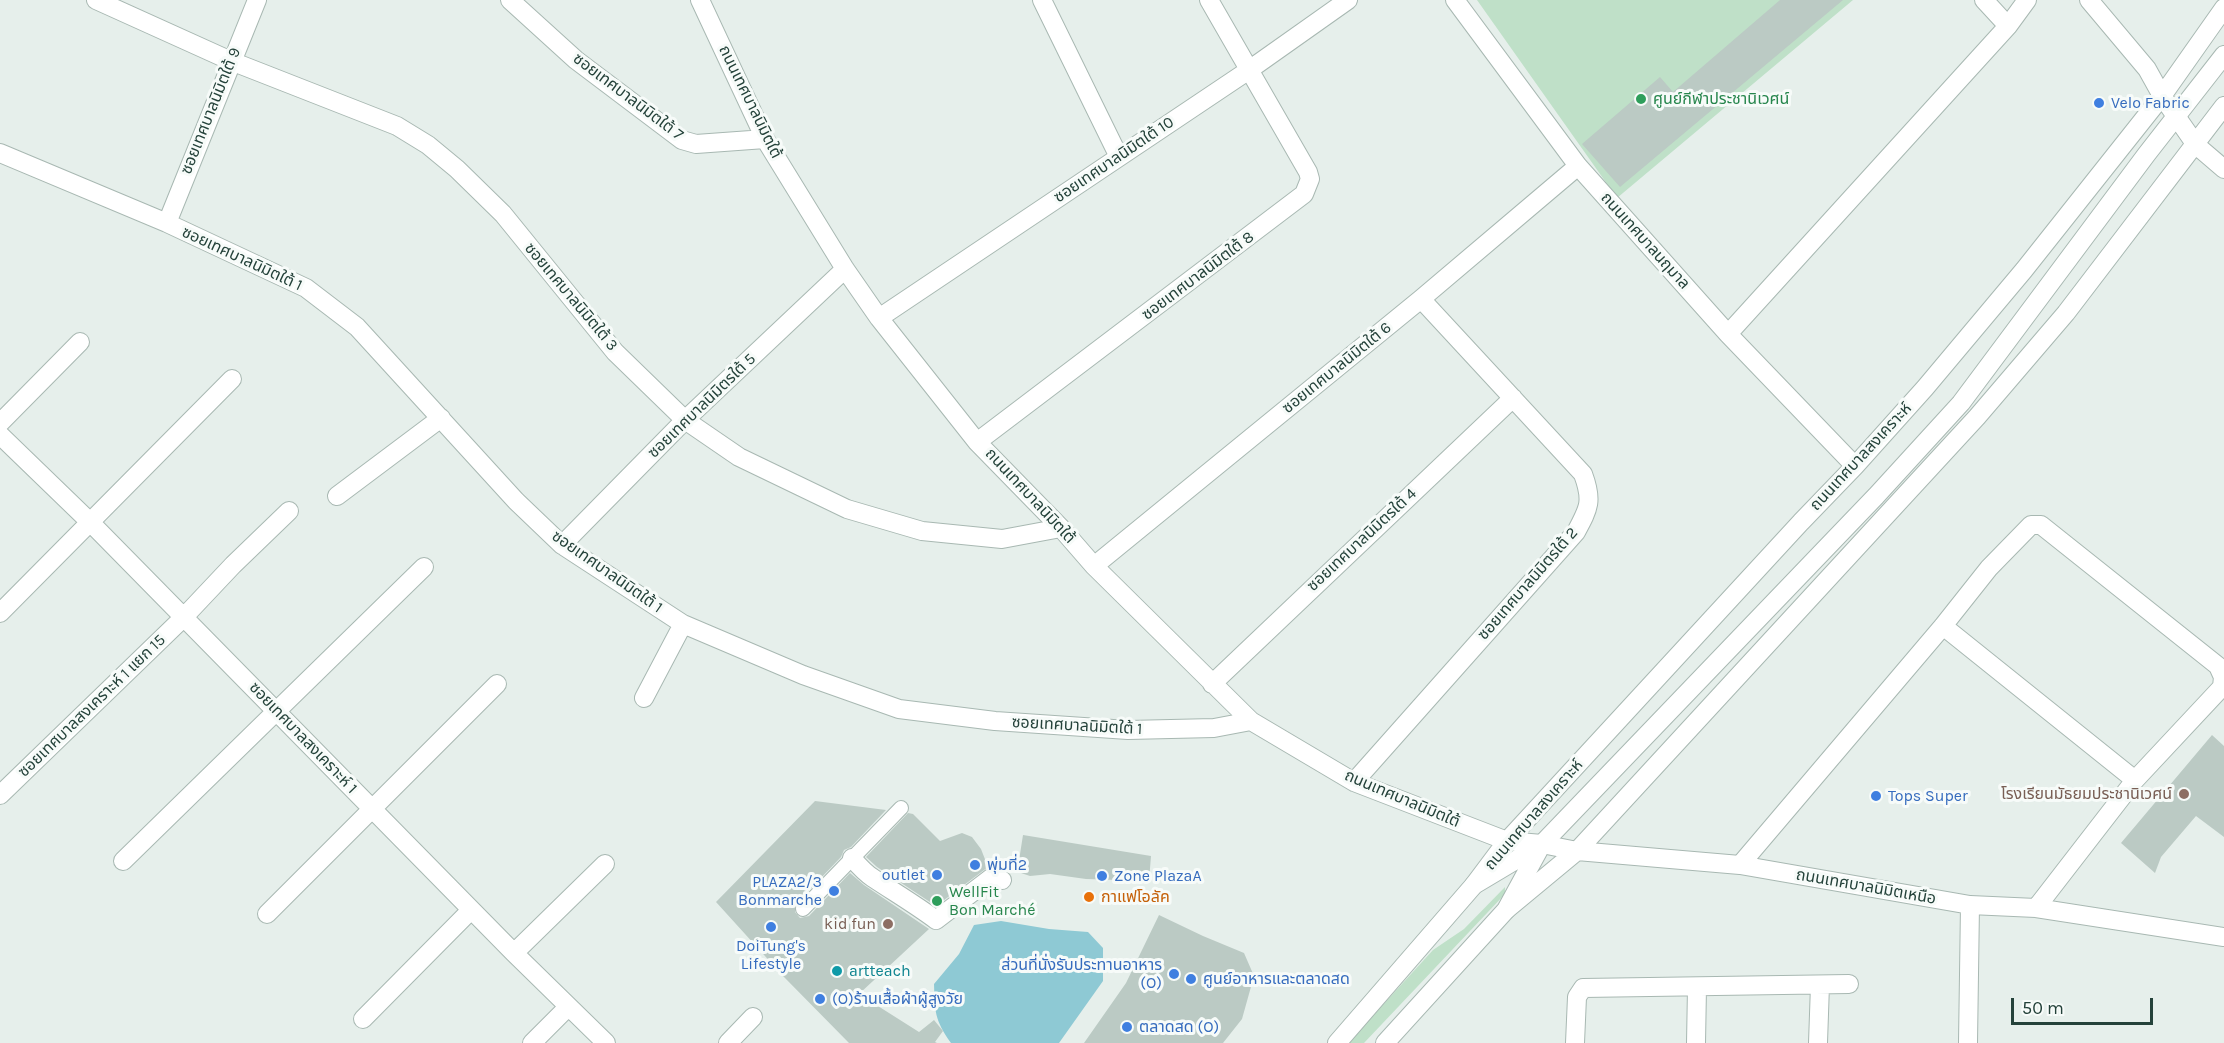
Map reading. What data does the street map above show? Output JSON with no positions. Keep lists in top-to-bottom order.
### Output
{
  "streets": {
    "street": [
      "ซอยเทศบาลนิมิตใต้ 7",
      "ถนนเทศบาลนิมิตใต้",
      "ซอยเทศบาลนิมิตใต้ 9",
      "ซอยเทศบาลนิมิตใต้ 10",
      "ถนนเทศบาลนฤมาล",
      "ซอยเทศบาลนิมิตใต้ 1",
      "ซอยเทศบาลนิมิตใต้ 8",
      "ซอยเทศบาลนิมิตใต้ 3",
      "ซอยเทศบาลนิมิตใต้ 6",
      "ซอยเทศบาลนิมิตรใต้ 5",
      "ถนนเทศบาลสงเคราะห์",
      "ซอยเทศบาลนิมิตรใต้ 4",
      "ซอยเทศบาลนิมิตรใต้ 2",
      "ซอยเทศบาลสงเคราะห์ 1 แยก 15",
      "ซอยเทศบาลสงเคราะห์ 1",
      "ถนนเทศบาลนิมิตเหนือ"
    ]
  },
  "crossings": [
    ["ซอยเทศบาลนิมิตใต้ 7", "ถนนเทศบาลนิมิตใต้"],
    ["ถนนเทศบาลนิมิตใต้", "ซอยเทศบาลนิมิตใต้ 10"],
    ["ถนนเทศบาลนิมิตใต้", "ซอยเทศบาลนิมิตใต้ 1"],
    ["ถนนเทศบาลนิมิตใต้", "ซอยเทศบาลนิมิตใต้ 8"],
    ["ถนนเทศบาลนิมิตใต้", "ซอยเทศบาลนิมิตใต้ 3"],
    ["ถนนเทศบาลนิมิตใต้", "ซอยเทศบาลนิมิตใต้ 6"],
    ["ถนนเทศบาลนิมิตใต้", "ซอยเทศบาลนิมิตรใต้ 5"],
    ["ถนนเทศบาลนิมิตใต้", "ถนนเทศบาลสงเคราะห์"],
    ["ถนนเทศบาลนิมิตใต้", "ซอยเทศบาลนิมิตรใต้ 4"],
    ["ถนนเทศบาลนิมิตใต้", "ซอยเทศบาลนิมิตรใต้ 2"],
    ["ถนนเทศบาลนิมิตใต้", "ถนนเทศบาลนิมิตเหนือ"],
    ["ซอยเทศบาลนิมิตใต้ 9", "ซอยเทศบาลนิมิตใต้ 1"],
    ["ซอยเทศบาลนิมิตใต้ 9", "ซอยเทศบาลนิมิตใต้ 3"],
    ["ซอยเทศบาลนิมิตใต้ 10", "ซอยเทศบาลนิมิตใต้ 8"],
    ["ถนนเทศบาลนฤมาล", "ซอยเทศบาลนิมิตใต้ 6"],
    ["ถนนเทศบาลนฤมาล", "ถนนเทศบาลสงเคราะห์"],
    ["ซอยเทศบาลนิมิตใต้ 1", "ซอยเทศบาลนิมิตรใต้ 5"],
    ["ซอยเทศบาลนิมิตใต้ 3", "ซอยเทศบาลนิมิตรใต้ 5"],
    ["ซอยเทศบาลนิมิตใต้ 6", "ซอยเทศบาลนิมิตรใต้ 2"],
    ["ถนนเทศบาลสงเคราะห์", "ถนนเทศบาลนิมิตเหนือ"],
    ["ซอยเทศบาลนิมิตรใต้ 4", "ซอยเทศบาลนิมิตรใต้ 2"],
    ["ซอยเทศบาลสงเคราะห์ 1 แยก 15", "ซอยเทศบาลสงเคราะห์ 1"]
  ],
  "places": [
    "ศูนย์กีฬาประชานิเวศน์",
    "Velo Fabric",
    "โรงเรียนมัธยมประชานิเวศน์",
    "Tops Super",
    "พุ่มที่2",
    "outlet",
    "Zone PlazaA",
    "PLAZA2/3 Bonmarche",
    "กาแฟโอลัค",
    "WellFit Bon Marché",
    "kid fun",
    "DoiTung's Lifestyle",
    "artteach",
    "ส่วนที่นั่งรับประทานอาหาร (O)",
    "ศูนย์อาหารและตลาดสด",
    "(O)ร้านเสื้อผ้าผู้สูงวัย",
    "ตลาดสด (O)"
  ],
  "scale_bar": "50 m"
}
